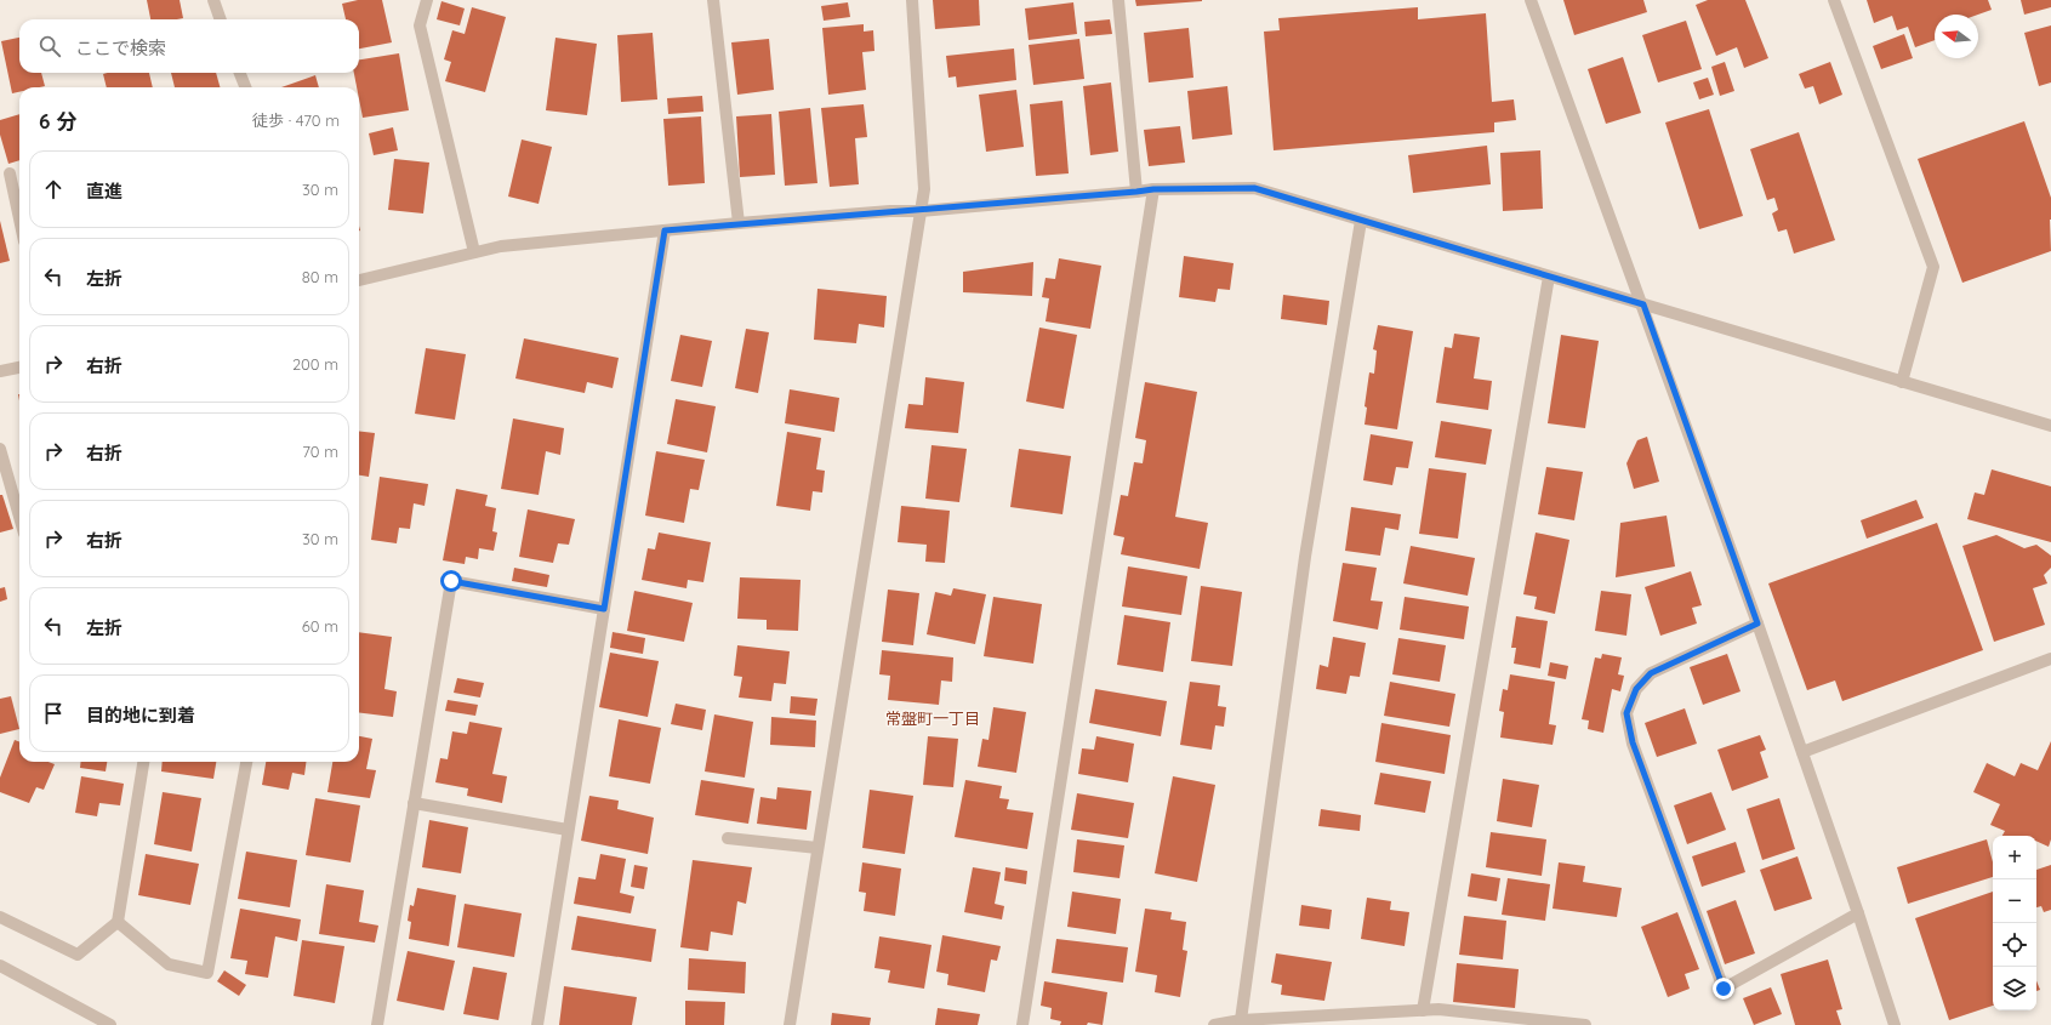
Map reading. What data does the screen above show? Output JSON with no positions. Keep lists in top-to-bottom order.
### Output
{
  "districts": ["常盤町一丁目"],
  "north": "left",
  "page": {
    "search": "ここで検索",
    "heading": ["6 分", "徒歩 · 470 m"],
    "list": [
      ["直進", "30 m"],
      ["左折", "80 m"],
      ["右折", "200 m"],
      ["右折", "70 m"],
      ["右折", "30 m"],
      ["左折", "60 m"],
      "目的地に到着"
    ],
    "map_buttons": ["+", "−"]
  }
}
